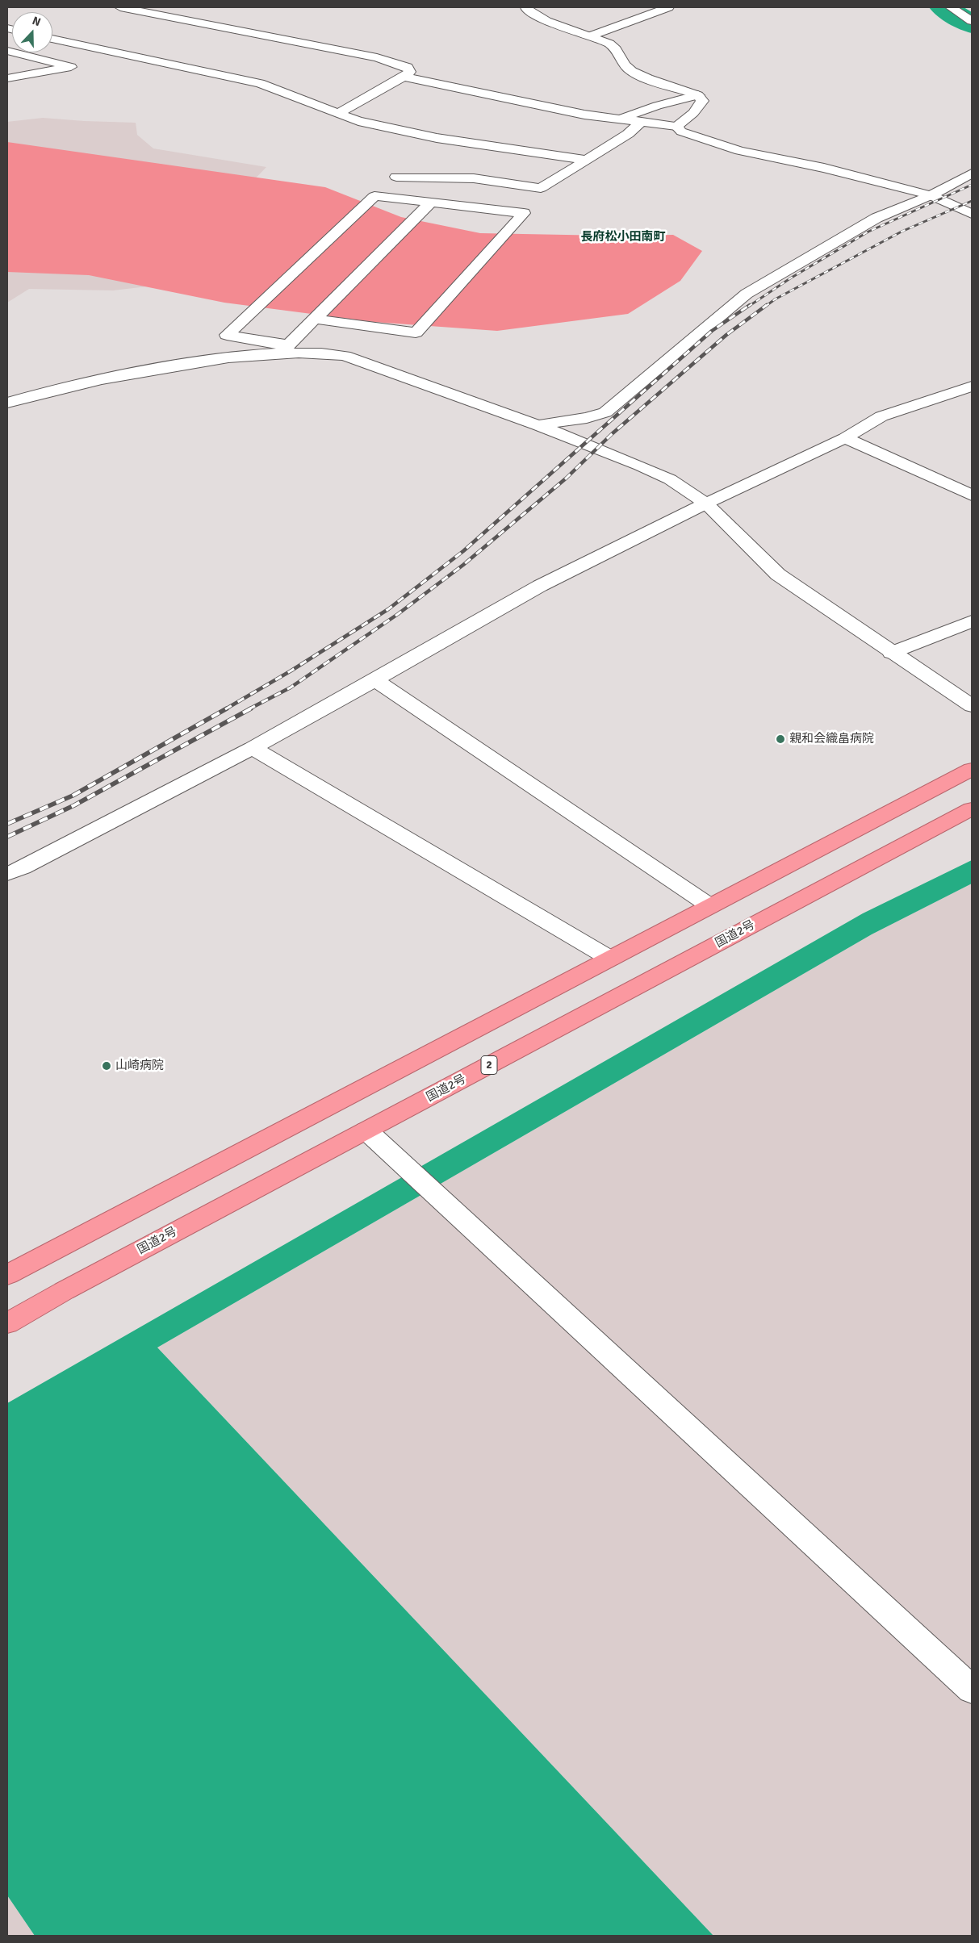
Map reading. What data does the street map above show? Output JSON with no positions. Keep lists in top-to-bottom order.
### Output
{
  "streets": {
    "highway": ["国道2号", "2"]
  },
  "districts": ["長府松小田南町"],
  "places": ["親和会織畠病院", "山崎病院"],
  "north": "top"
}
